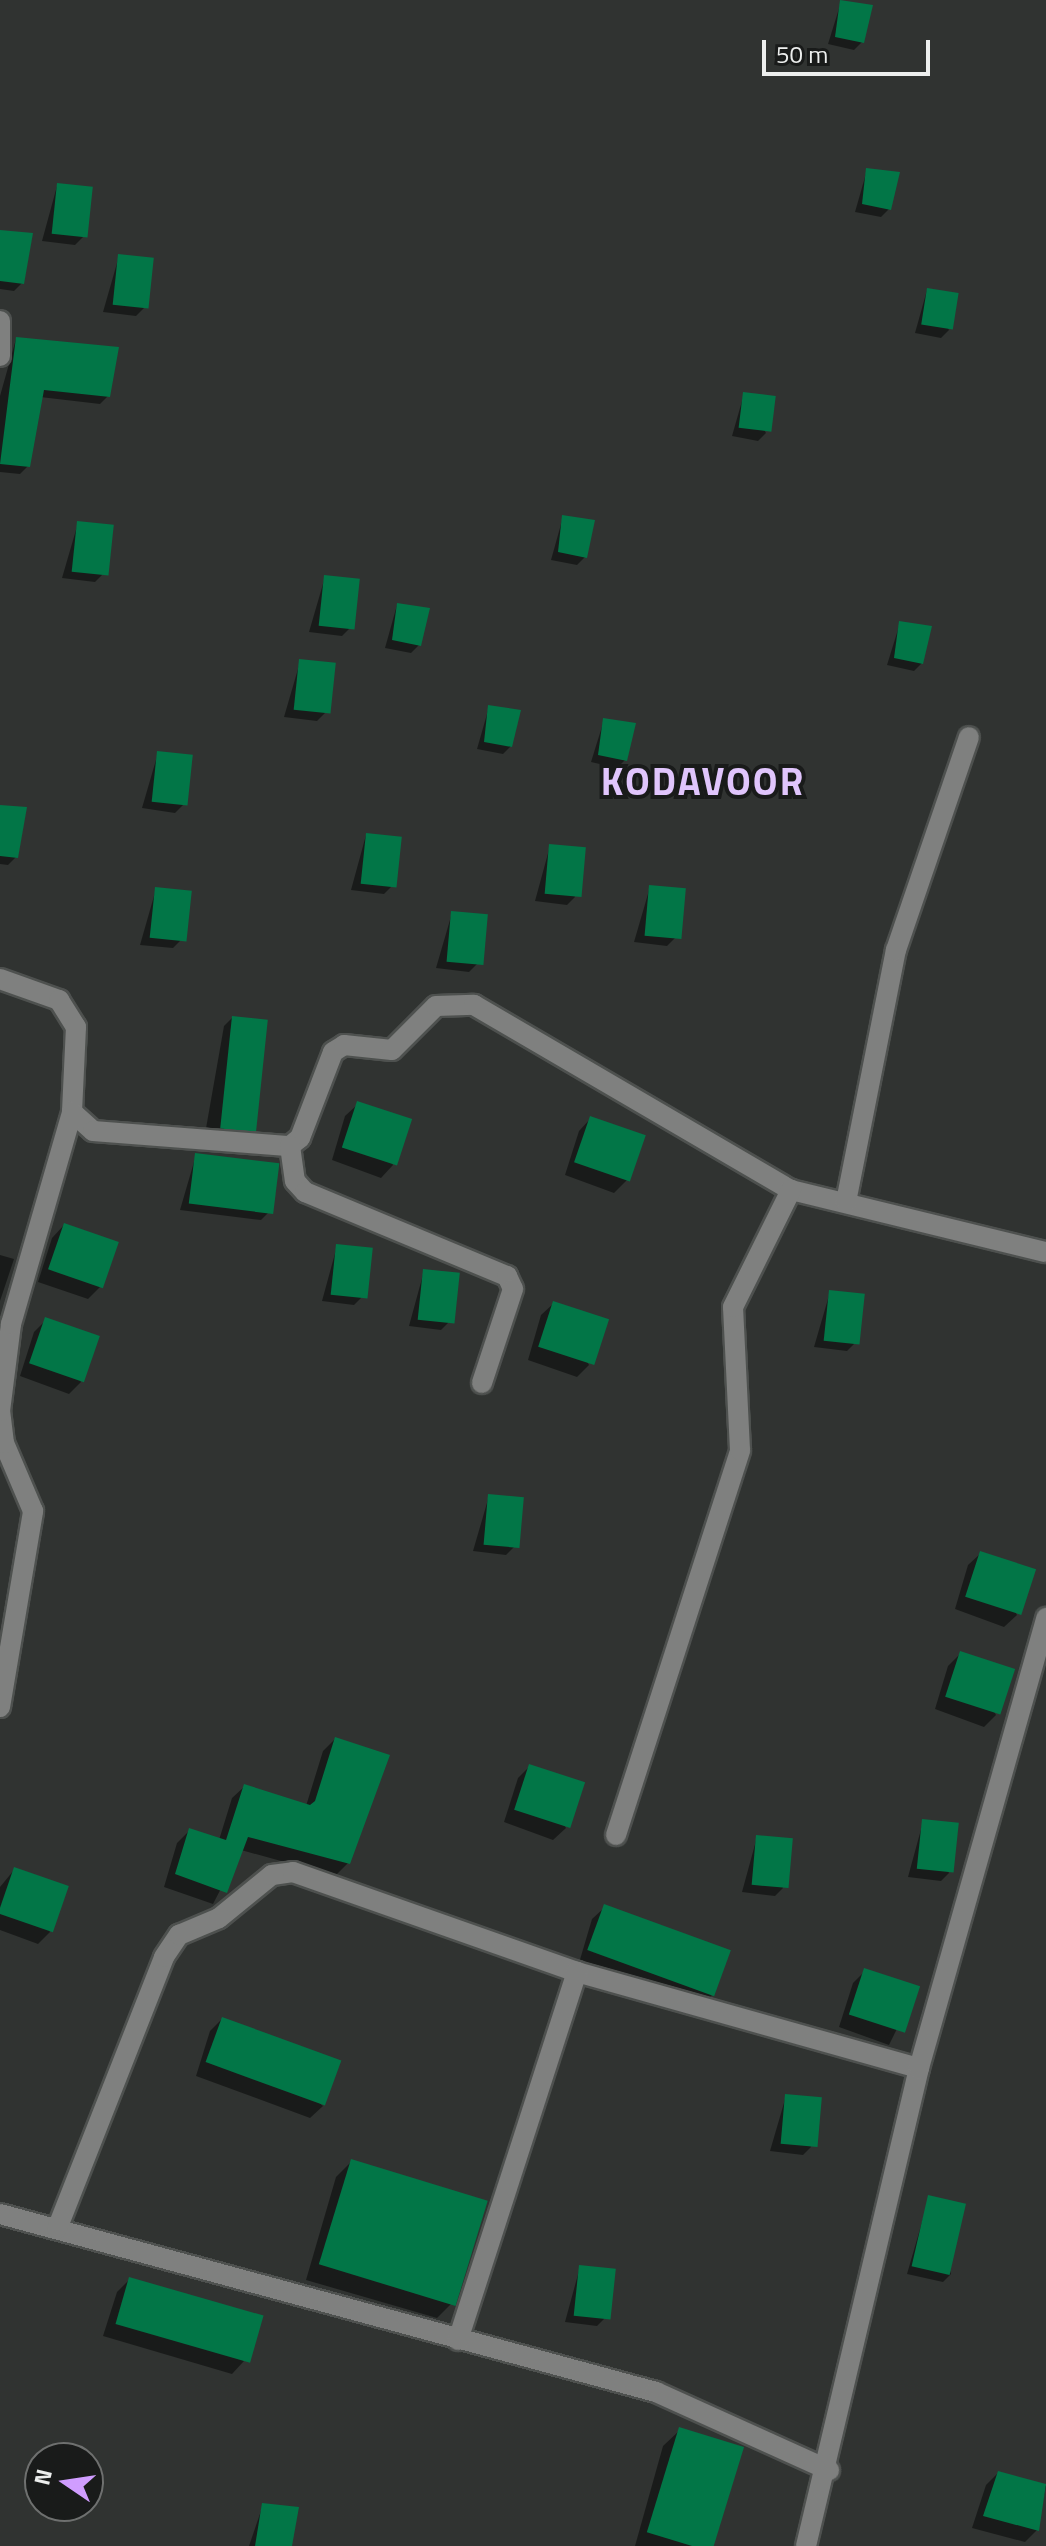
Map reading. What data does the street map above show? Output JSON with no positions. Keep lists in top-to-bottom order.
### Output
{
  "districts": ["KODAVOOR"],
  "scale_bar": "50 m",
  "north": "left"
}
